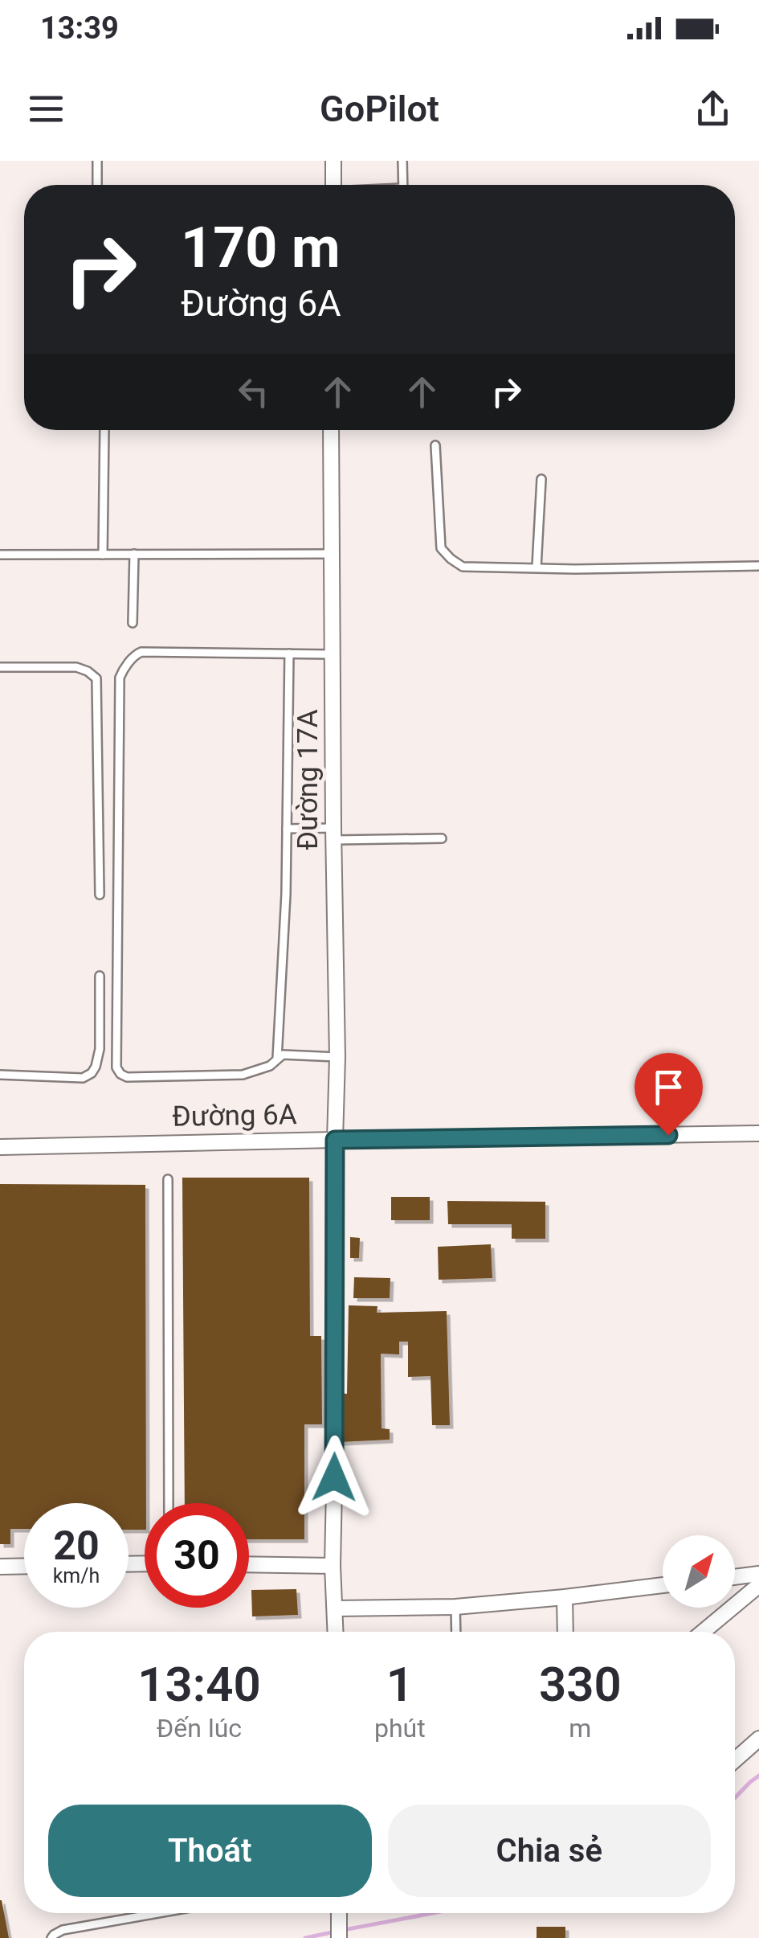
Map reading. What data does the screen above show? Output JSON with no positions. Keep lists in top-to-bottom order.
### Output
{
  "streets": {
    "street": ["Đường 17A", "Đường 6A"]
  },
  "crossings": [
    ["Đường 17A", "Đường 6A"]
  ],
  "north": "top right",
  "page": {
    "status": "13:39",
    "header": "GoPilot",
    "turn": ["170 m", "Đường 6A"],
    "speed": "20 km/h",
    "limit": "30",
    "eta": [
      "13:40",
      "Đến lúc",
      "1",
      "phút",
      "330",
      "m"
    ],
    "buttons": ["Thoát", "Chia sẻ"]
  }
}
